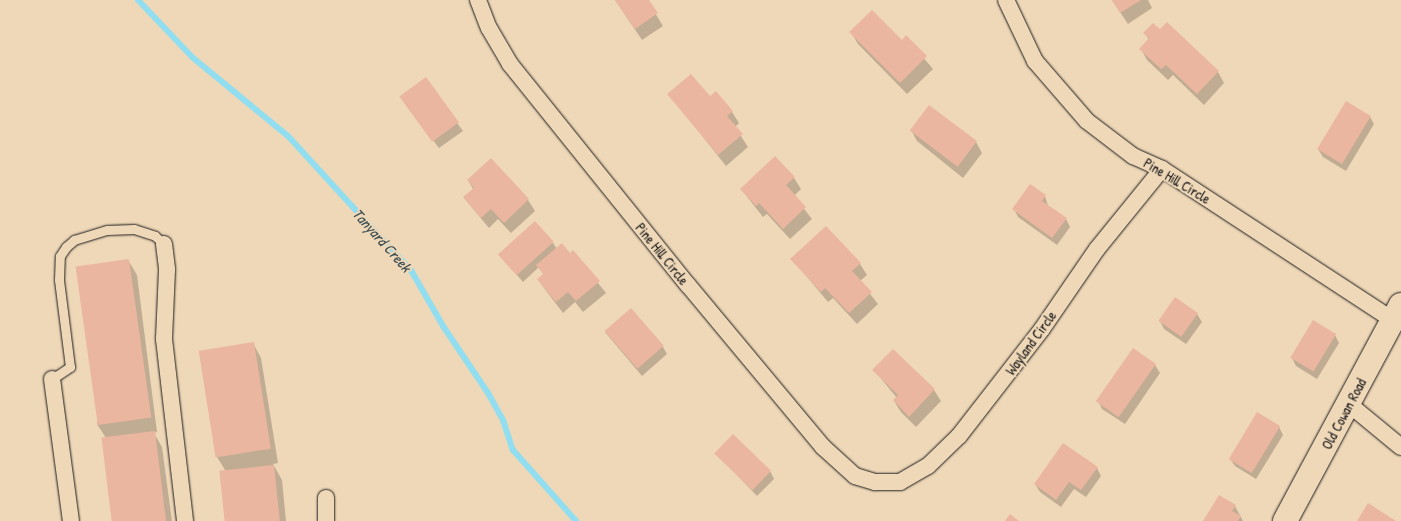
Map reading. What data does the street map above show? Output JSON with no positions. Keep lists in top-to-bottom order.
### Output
{
  "streets": {
    "street": ["Pine Hill Circle", "Wayland Circle", "Old Cowan Road"]
  },
  "crossings": [
    ["Pine Hill Circle", "Wayland Circle"],
    ["Pine Hill Circle", "Old Cowan Road"]
  ],
  "water": ["Tanyard Creek"]
}
